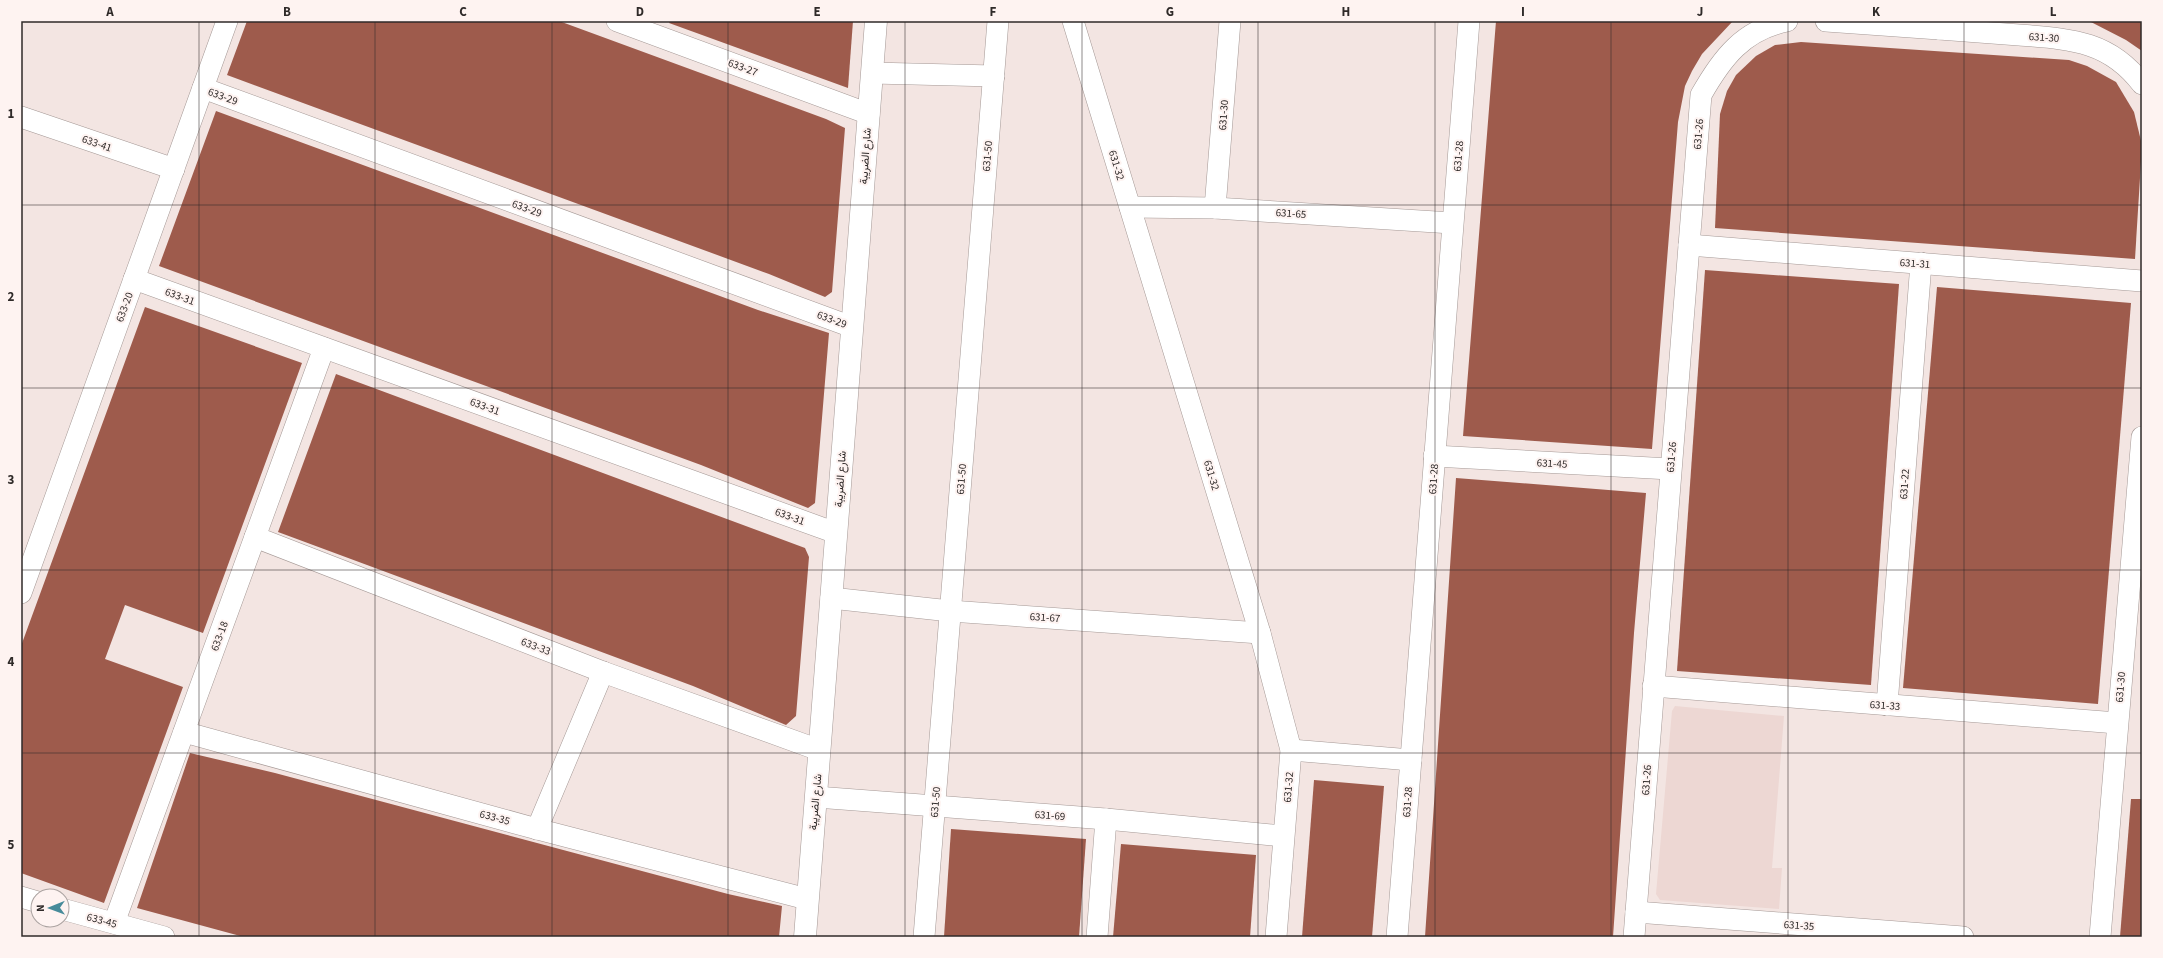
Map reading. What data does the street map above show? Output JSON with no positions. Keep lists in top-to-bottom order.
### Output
{
  "streets": {
    "street": [
      "631-30",
      "633-27",
      "633-29",
      "631-26",
      "633-41",
      "شارع الضريبة",
      "631-50",
      "631-28",
      "631-32",
      "631-65",
      "631-31",
      "633-31",
      "633-20",
      "631-45",
      "631-22",
      "631-67",
      "633-18",
      "633-33",
      "631-33",
      "631-69",
      "633-35",
      "633-45",
      "631-35"
    ]
  },
  "crossings": [
    ["631-30", "631-65"],
    ["631-30", "631-33"],
    ["633-27", "شارع الضريبة"],
    ["633-29", "شارع الضريبة"],
    ["633-29", "633-20"],
    ["631-26", "631-31"],
    ["631-26", "631-45"],
    ["631-26", "631-33"],
    ["631-26", "631-35"],
    ["633-41", "633-20"],
    ["شارع الضريبة", "633-31"],
    ["شارع الضريبة", "631-67"],
    ["شارع الضريبة", "633-33"],
    ["شارع الضريبة", "631-69"],
    ["شارع الضريبة", "633-35"],
    ["631-50", "631-67"],
    ["631-50", "631-69"],
    ["631-28", "631-65"],
    ["631-28", "631-45"],
    ["631-32", "631-65"],
    ["631-32", "631-67"],
    ["631-32", "631-69"],
    ["631-31", "631-22"],
    ["633-31", "633-20"],
    ["633-31", "633-18"],
    ["631-22", "631-33"],
    ["633-18", "633-33"],
    ["633-18", "633-35"],
    ["633-18", "633-45"]
  ],
  "north": "left",
  "grid": {
    "columns": [
      "A",
      "B",
      "C",
      "D",
      "E",
      "F",
      "G",
      "H",
      "I",
      "J",
      "K",
      "L"
    ],
    "rows": [
      "1",
      "2",
      "3",
      "4",
      "5"
    ]
  }
}
